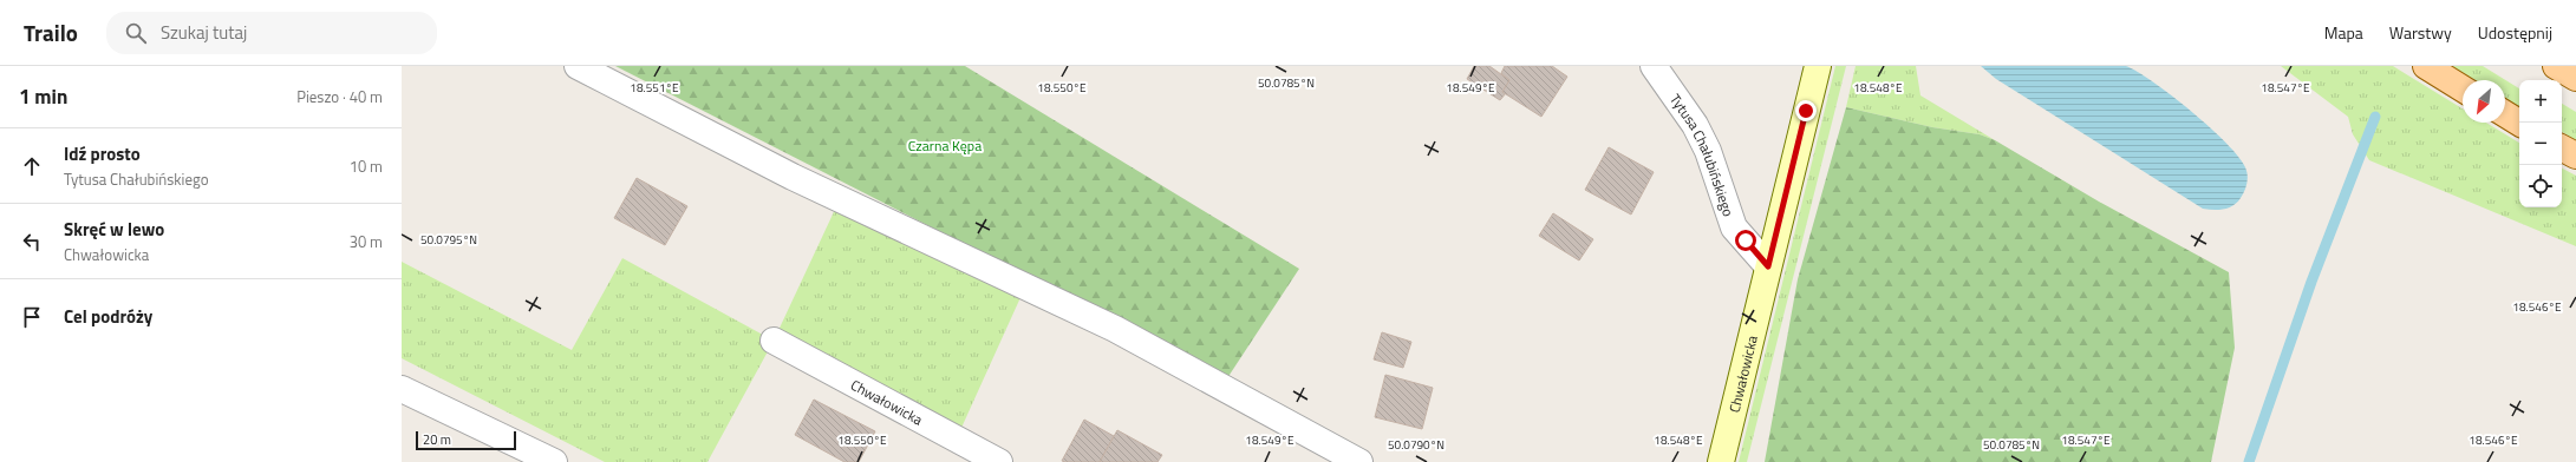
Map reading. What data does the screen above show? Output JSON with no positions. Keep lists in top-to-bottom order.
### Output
{
  "streets": {
    "main road": ["Chwałowicka"],
    "street": ["Tytusa Chałubińskiego"]
  },
  "crossings": [
    ["Tytusa Chałubińskiego", "Chwałowicka"]
  ],
  "parks": ["Czarna Kępa"],
  "scale_bar": "20 m",
  "north": "bottom left",
  "page": {
    "header": "Trailo",
    "search": "Szukaj tutaj",
    "nav": ["Mapa", "Warstwy", "Udostępnij"],
    "heading": ["1 min", "Pieszo · 40 m"],
    "map_buttons": ["+", "−"],
    "list": [
      ["Idź prosto", "Tytusa Chałubińskiego", "10 m"],
      ["Skręć w lewo", "Chwałowicka", "30 m"],
      "Cel podróży"
    ],
    "scale": "20 m"
  },
  "coordinates": [
    "50.0785°N",
    "18.551°E",
    "18.550°E",
    "18.549°E",
    "18.548°E",
    "18.547°E",
    "50.0795°N",
    "18.546°E",
    "50.0790°N"
  ]
}
